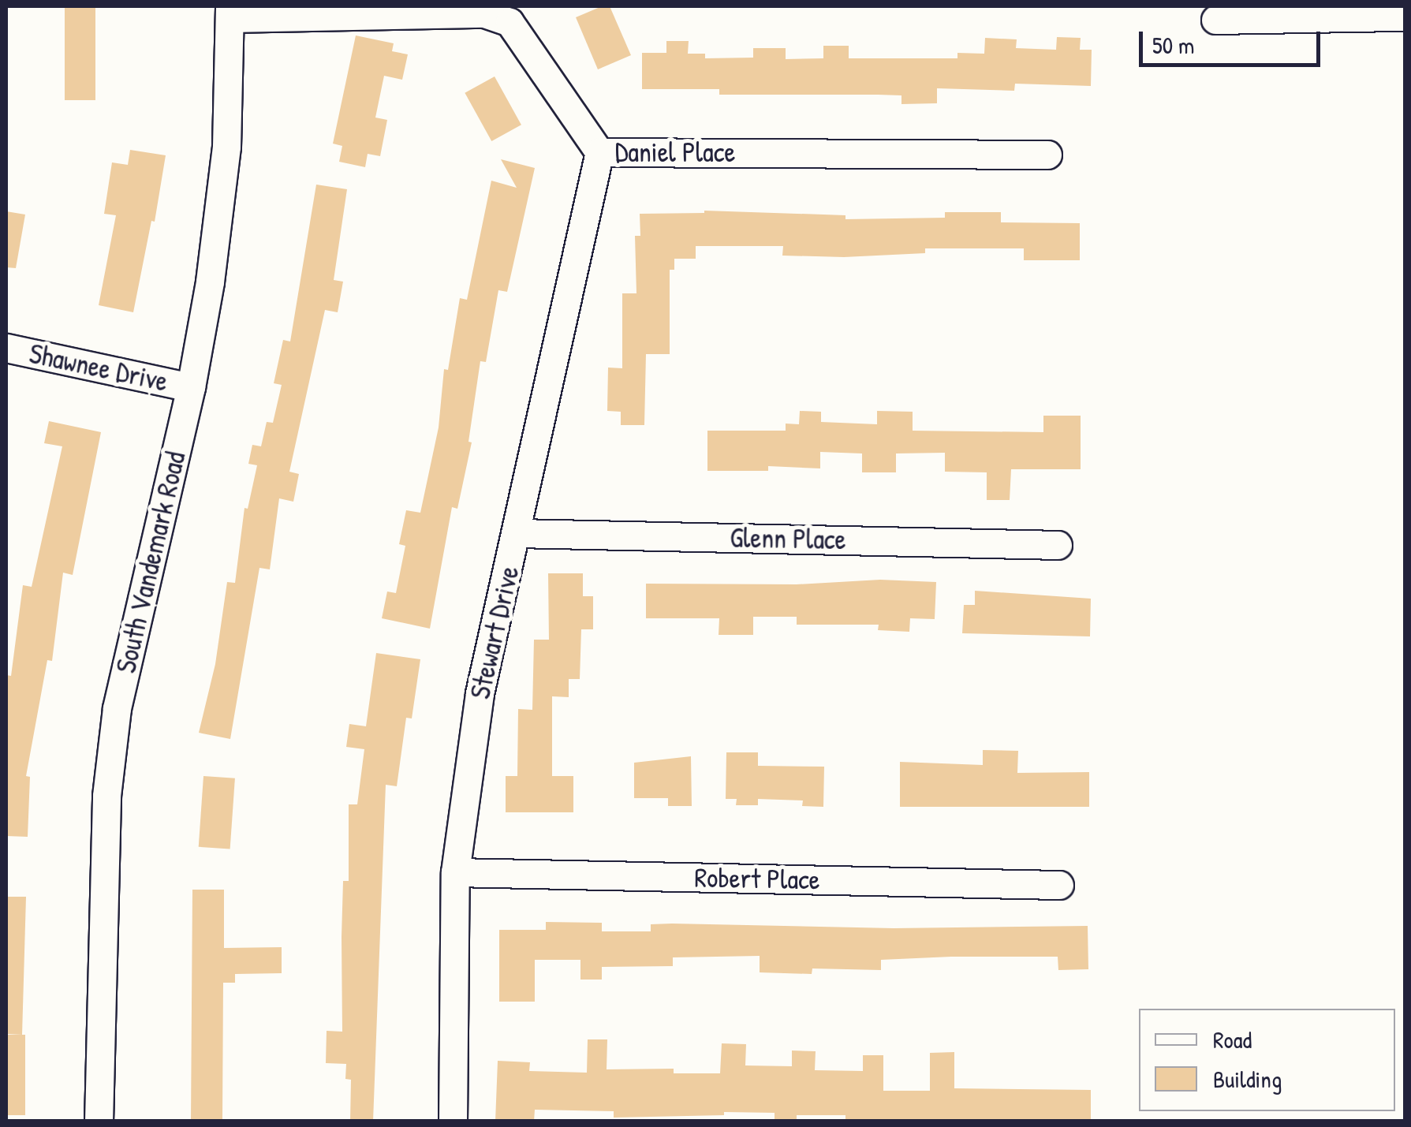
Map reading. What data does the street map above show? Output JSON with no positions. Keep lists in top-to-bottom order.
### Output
{
  "streets": {
    "street": [
      "Daniel Place",
      "Shawnee Drive",
      "Glenn Place",
      "South Vandemark Road",
      "Stewart Drive",
      "Robert Place"
    ]
  },
  "crossings": [
    ["Daniel Place", "South Vandemark Road"],
    ["Daniel Place", "Stewart Drive"],
    ["Shawnee Drive", "South Vandemark Road"],
    ["Glenn Place", "Stewart Drive"],
    ["Stewart Drive", "Robert Place"]
  ],
  "legend": ["Road", "Building"],
  "scale_bar": "50 m"
}
